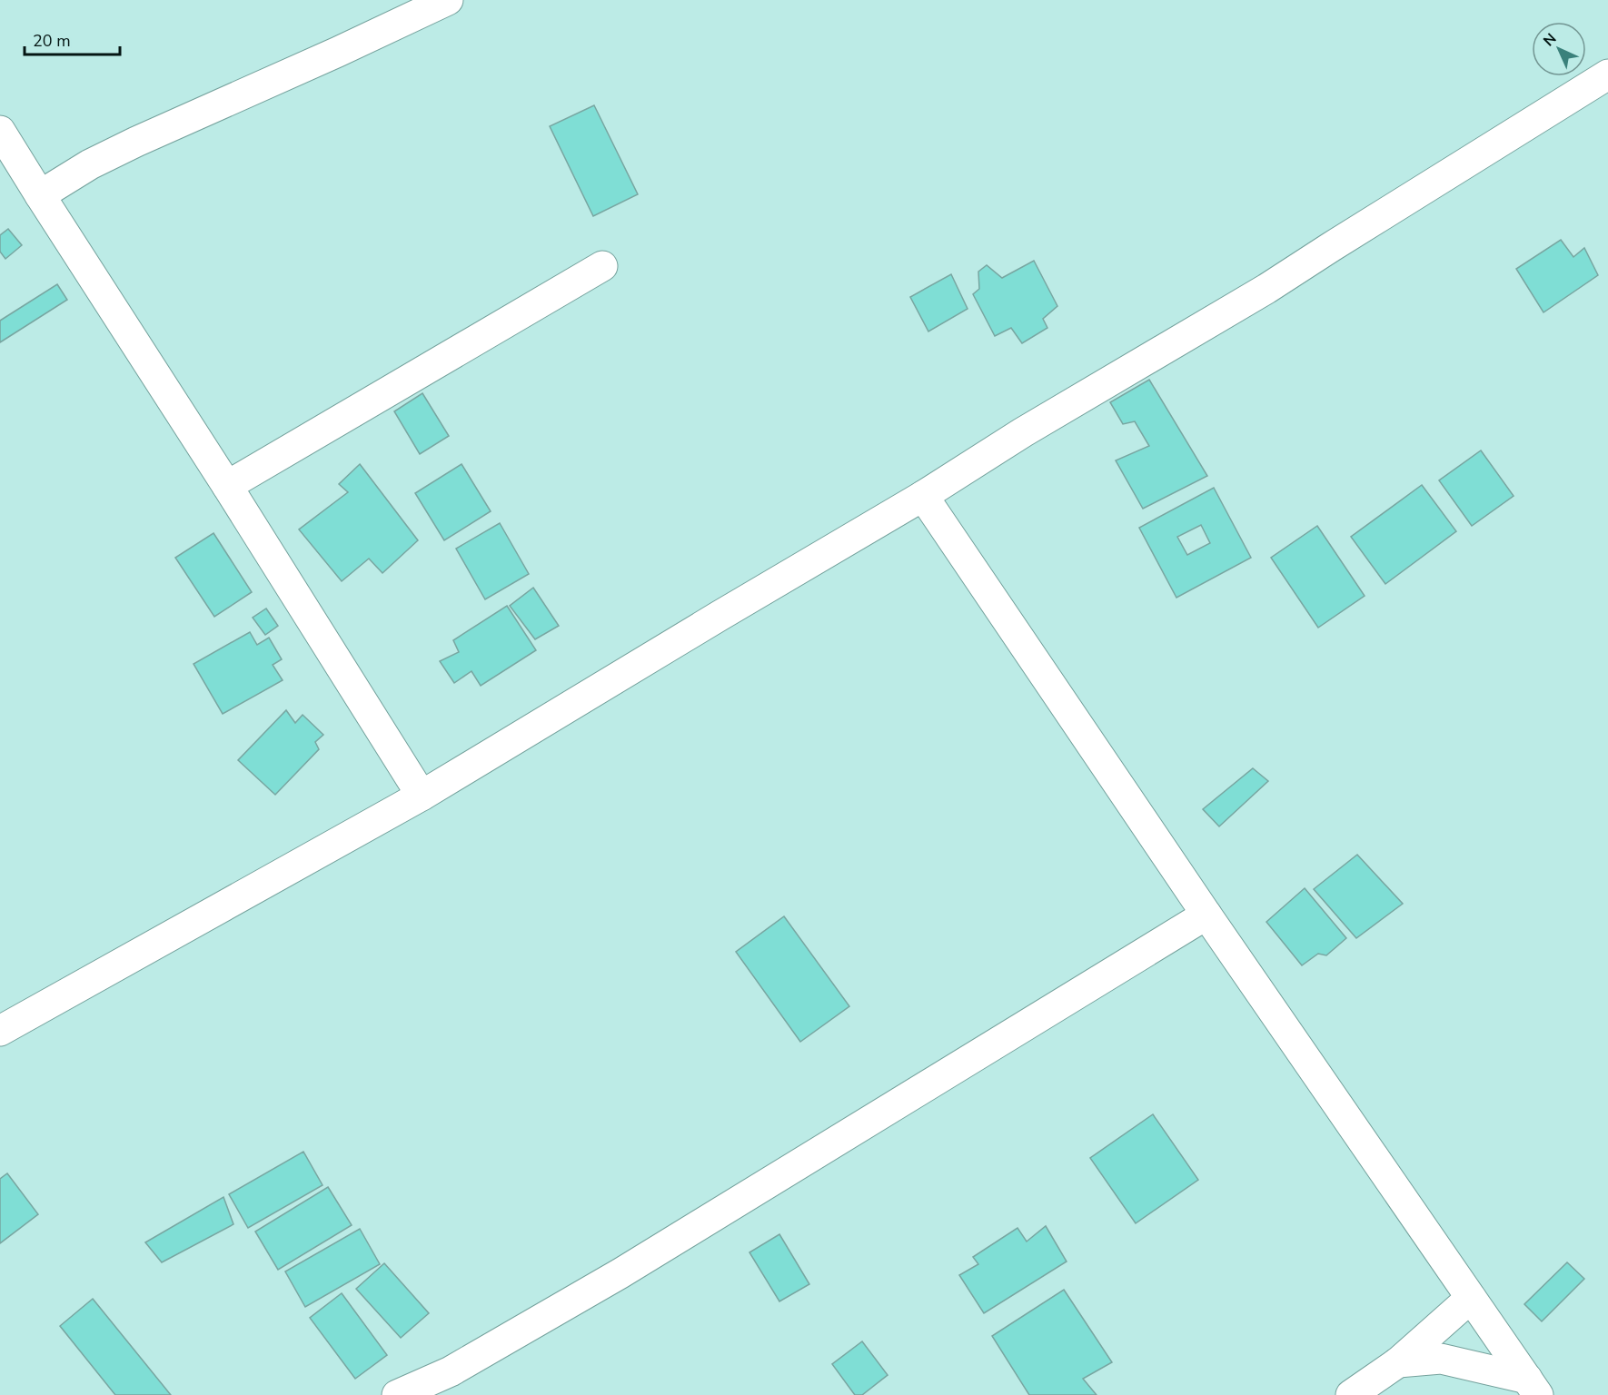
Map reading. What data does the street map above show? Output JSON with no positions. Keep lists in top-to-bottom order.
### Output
{
  "scale_bar": "20 m",
  "north": "top left"
}
